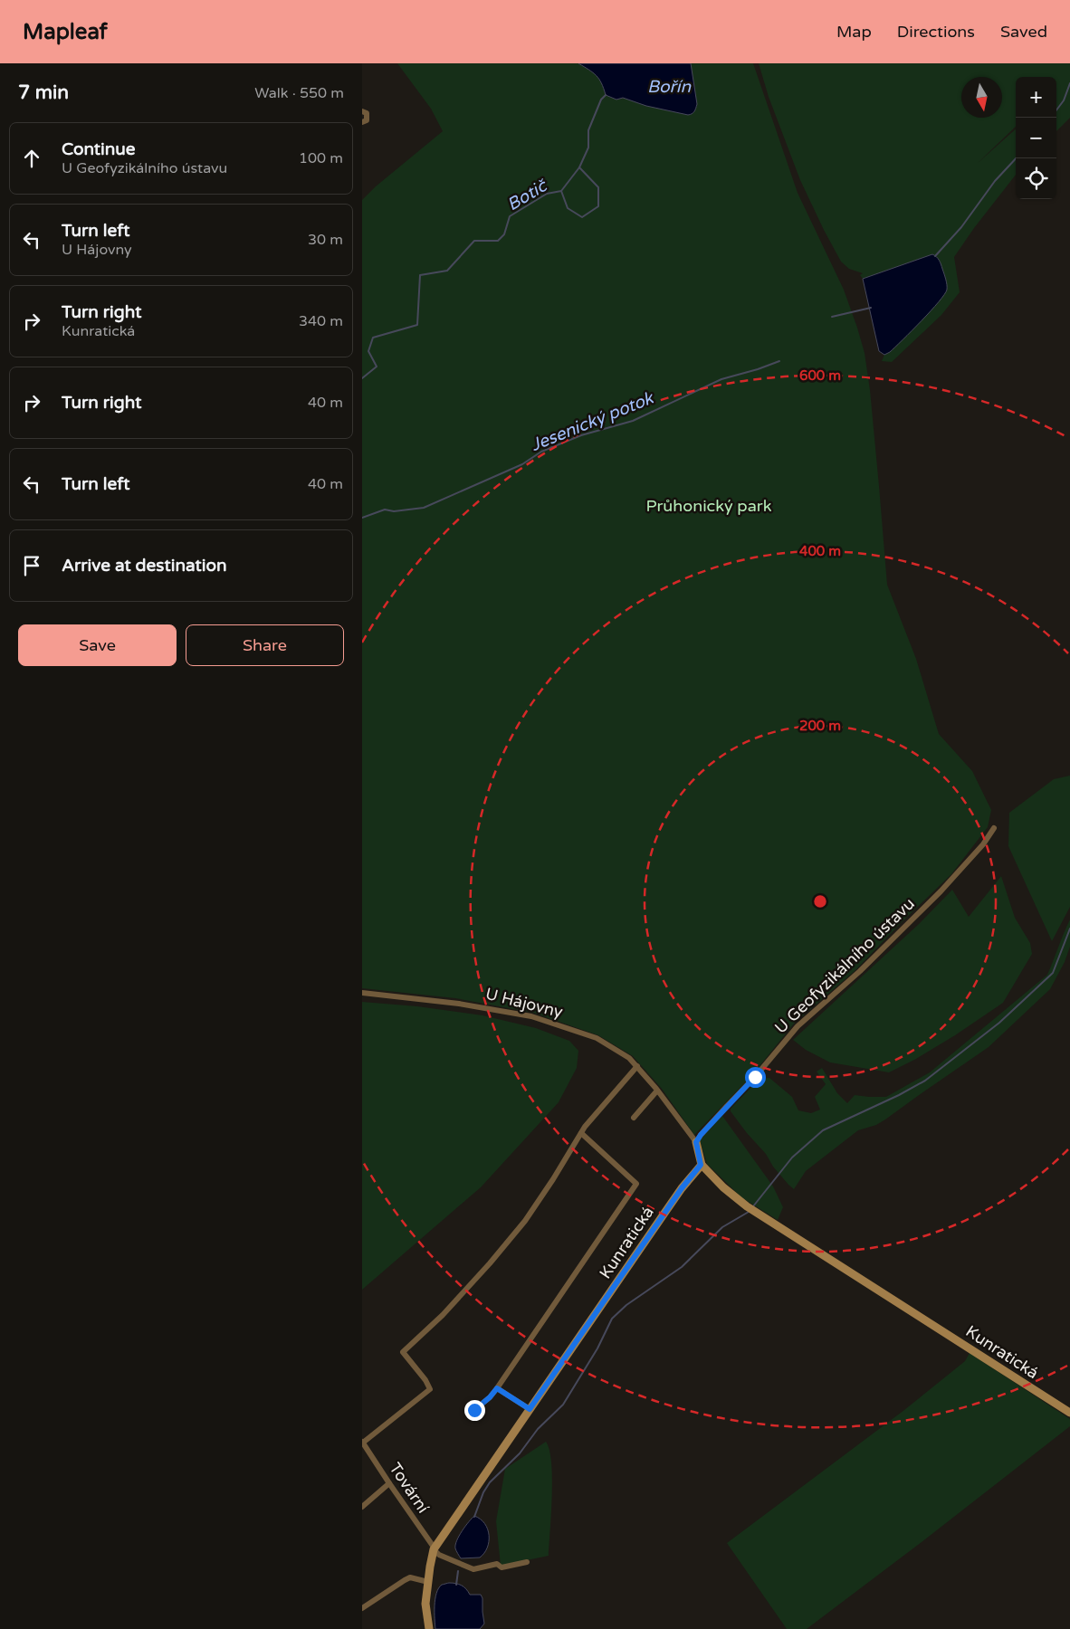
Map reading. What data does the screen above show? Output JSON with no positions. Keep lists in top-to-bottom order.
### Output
{
  "streets": {
    "street": [
      "U Geofyzikálního ústavu",
      "U Hájovny",
      "Kunratická",
      "Tovární"
    ]
  },
  "crossings": [
    ["U Geofyzikálního ústavu", "U Hájovny"],
    ["U Hájovny", "Kunratická"],
    ["Kunratická", "Tovární"]
  ],
  "water": ["Bořín", "Botič", "Jesenický potok"],
  "parks": ["Průhonický park"],
  "north": "bottom",
  "page": {
    "header": "Mapleaf",
    "nav": ["Map", "Directions", "Saved"],
    "heading": ["7 min", "Walk · 550 m"],
    "map_buttons": ["+", "−"],
    "list": [
      ["Continue", "U Geofyzikálního ústavu", "100 m"],
      ["Turn left", "U Hájovny", "30 m"],
      ["Turn right", "Kunratická", "340 m"],
      ["Turn right", "40 m"],
      ["Turn left", "40 m"],
      "Arrive at destination"
    ],
    "buttons": ["Save", "Share"]
  },
  "rings": ["600 m", "400 m", "200 m"]
}
